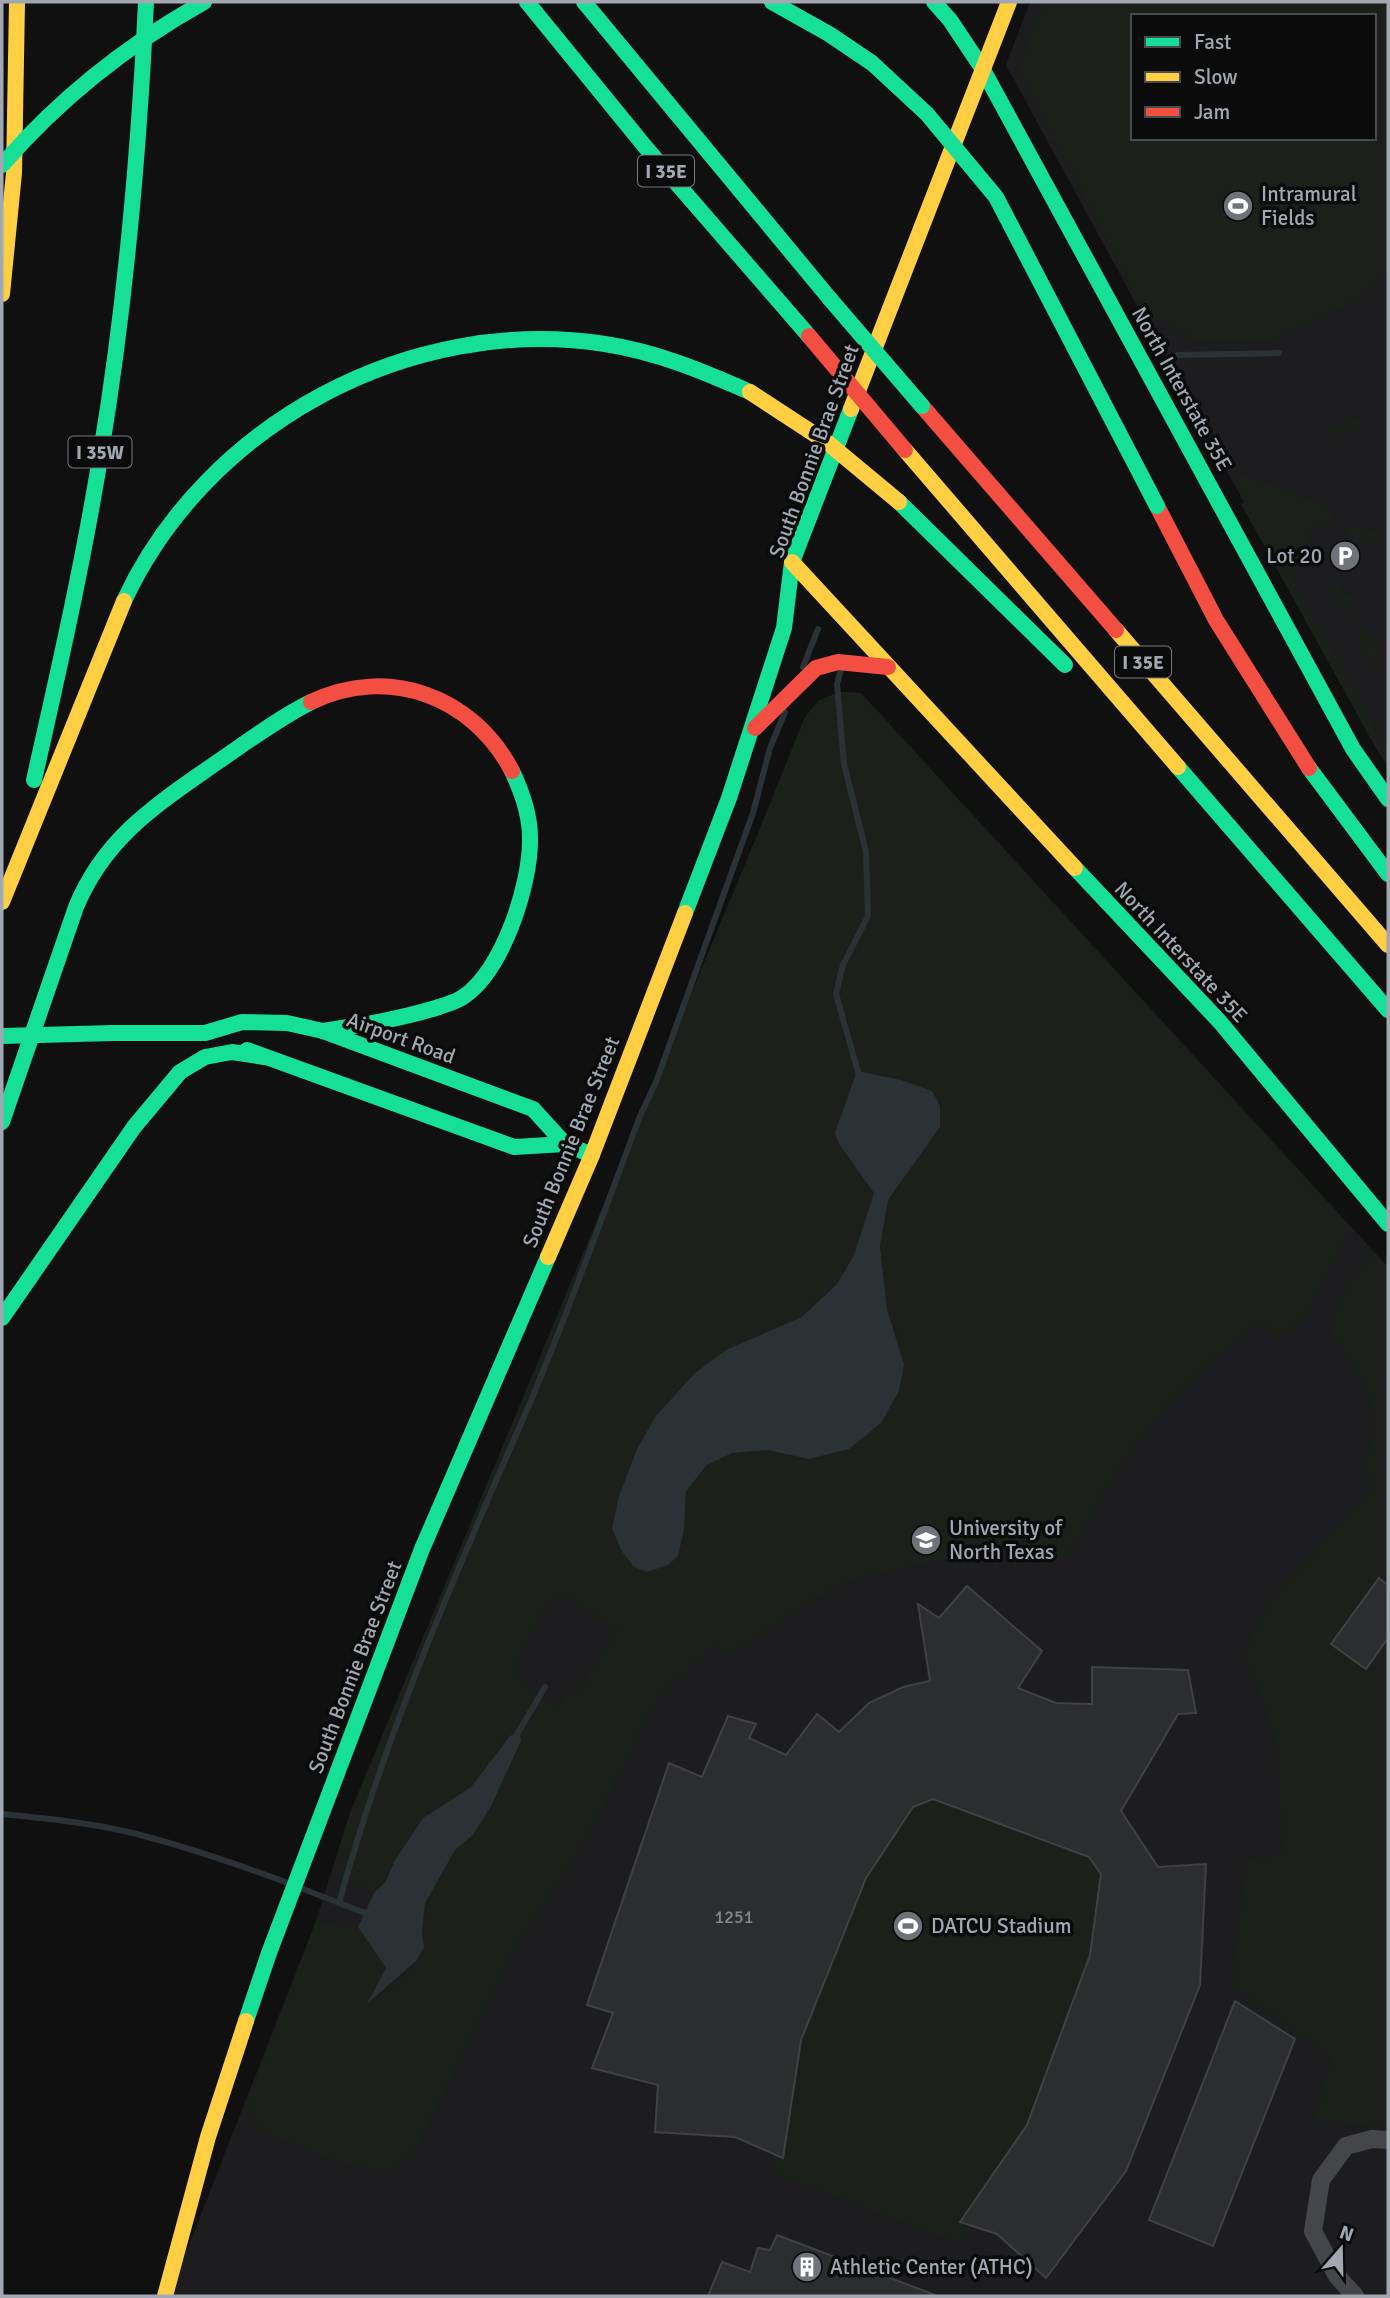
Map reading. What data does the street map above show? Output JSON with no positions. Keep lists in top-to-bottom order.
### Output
{
  "streets": {
    "main road": [
      "I 35E",
      "North Interstate 35E",
      "South Bonnie Brae Street",
      "I 35W",
      "Airport Road"
    ]
  },
  "crossings": [
    ["North Interstate 35E", "South Bonnie Brae Street"],
    ["South Bonnie Brae Street", "Airport Road"]
  ],
  "places": {
    "sports": ["Intramural Fields", "DATCU Stadium"],
    "parking": ["Lot 20"],
    "school or university": ["University of North Texas"],
    "building": ["Athletic Center (ATHC)"]
  },
  "house_numbers": ["1251"],
  "legend": ["Fast", "Slow", "Jam"],
  "north": "top"
}
